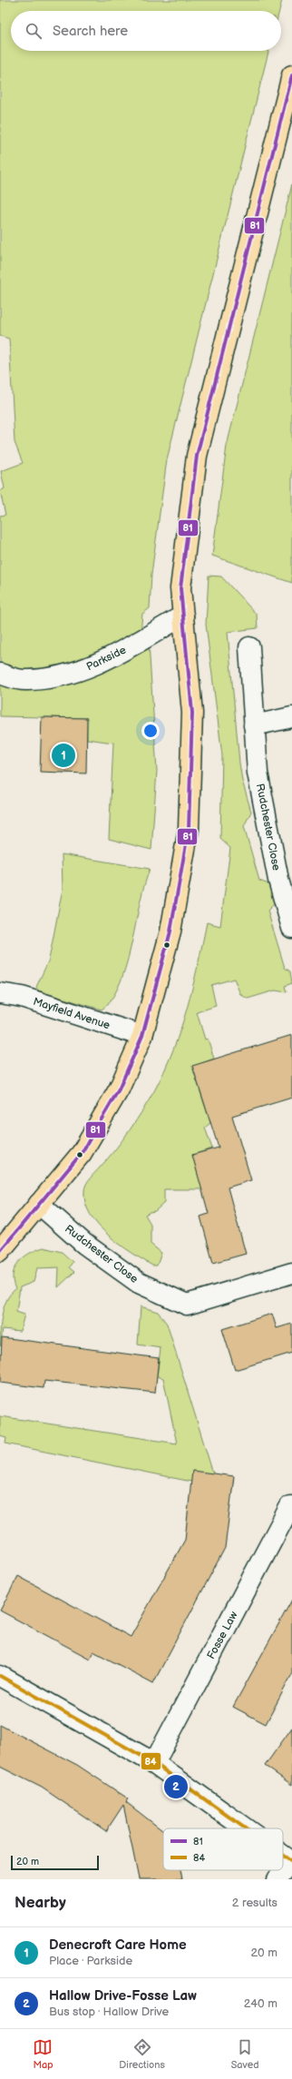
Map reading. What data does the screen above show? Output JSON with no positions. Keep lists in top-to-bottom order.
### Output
{
  "streets": {
    "street": [
      "Parkside",
      "Rudchester Close",
      "Mayfield Avenue",
      "Fosse Law"
    ]
  },
  "lines": ["transit line 81", "transit line 84"],
  "legend": ["81", "84"],
  "scale_bar": "20 m",
  "page": {
    "search": "Search here",
    "pins": ["1", "2"],
    "scale": "20 m",
    "heading": ["Nearby", "2 results"],
    "list": [
      {
        "mark": "1",
        "name": "Denecroft Care Home",
        "note": "Place · Parkside",
        "value": "20 m"
      },
      {
        "mark": "2",
        "name": "Hallow Drive-Fosse Law",
        "note": "Bus stop · Hallow Drive",
        "value": "240 m"
      }
    ],
    "nav": ["Map", "Directions", "Saved"]
  }
}
